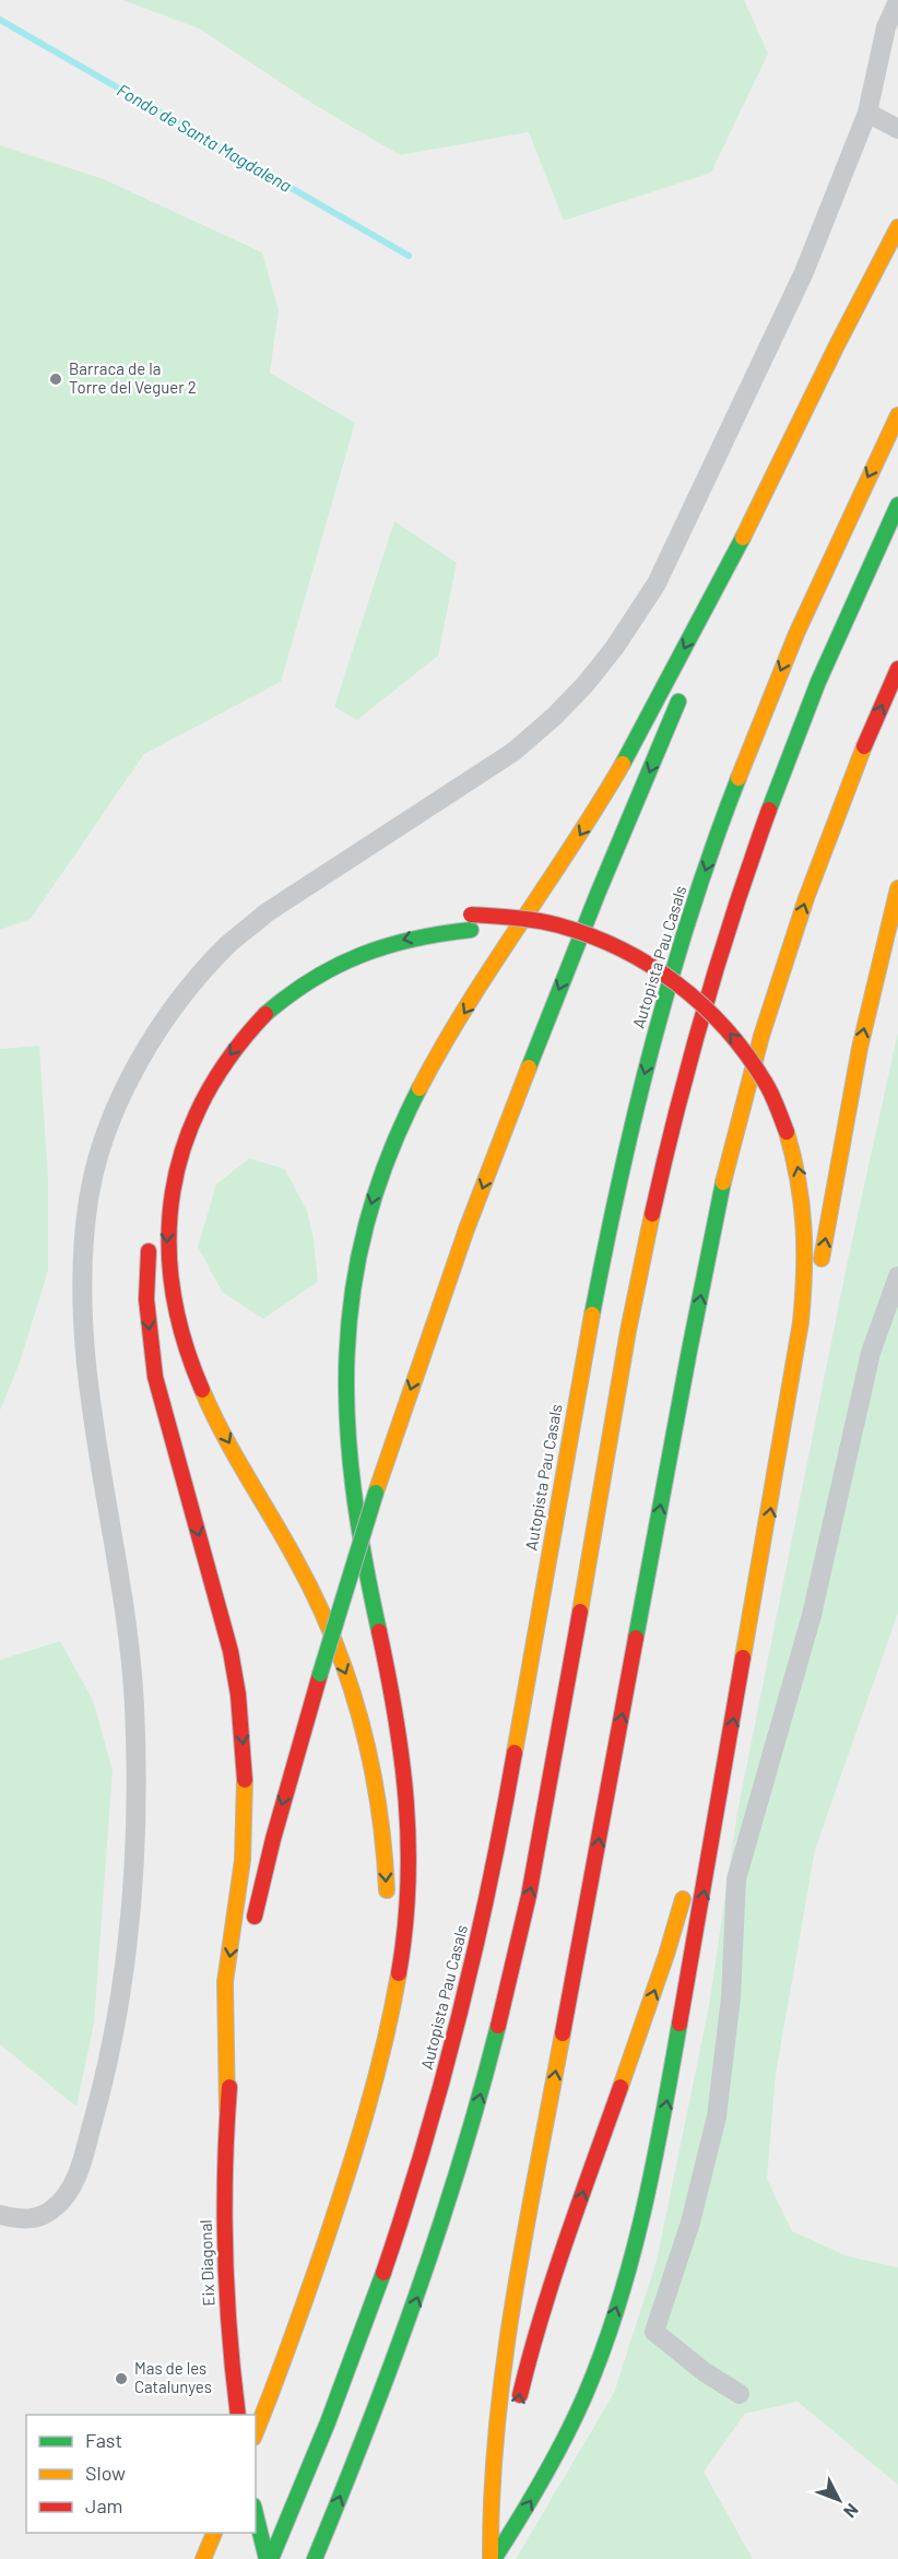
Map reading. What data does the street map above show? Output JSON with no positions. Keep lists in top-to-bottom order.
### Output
{
  "streets": {
    "highway": ["Autopista Pau Casals", "Eix Diagonal"]
  },
  "water": ["Fondo de Santa Magdalena"],
  "places": ["Barraca de la Torre del Veguer 2", "Mas de les Catalunyes"],
  "legend": ["Fast", "Slow", "Jam"],
  "north": "bottom right"
}
